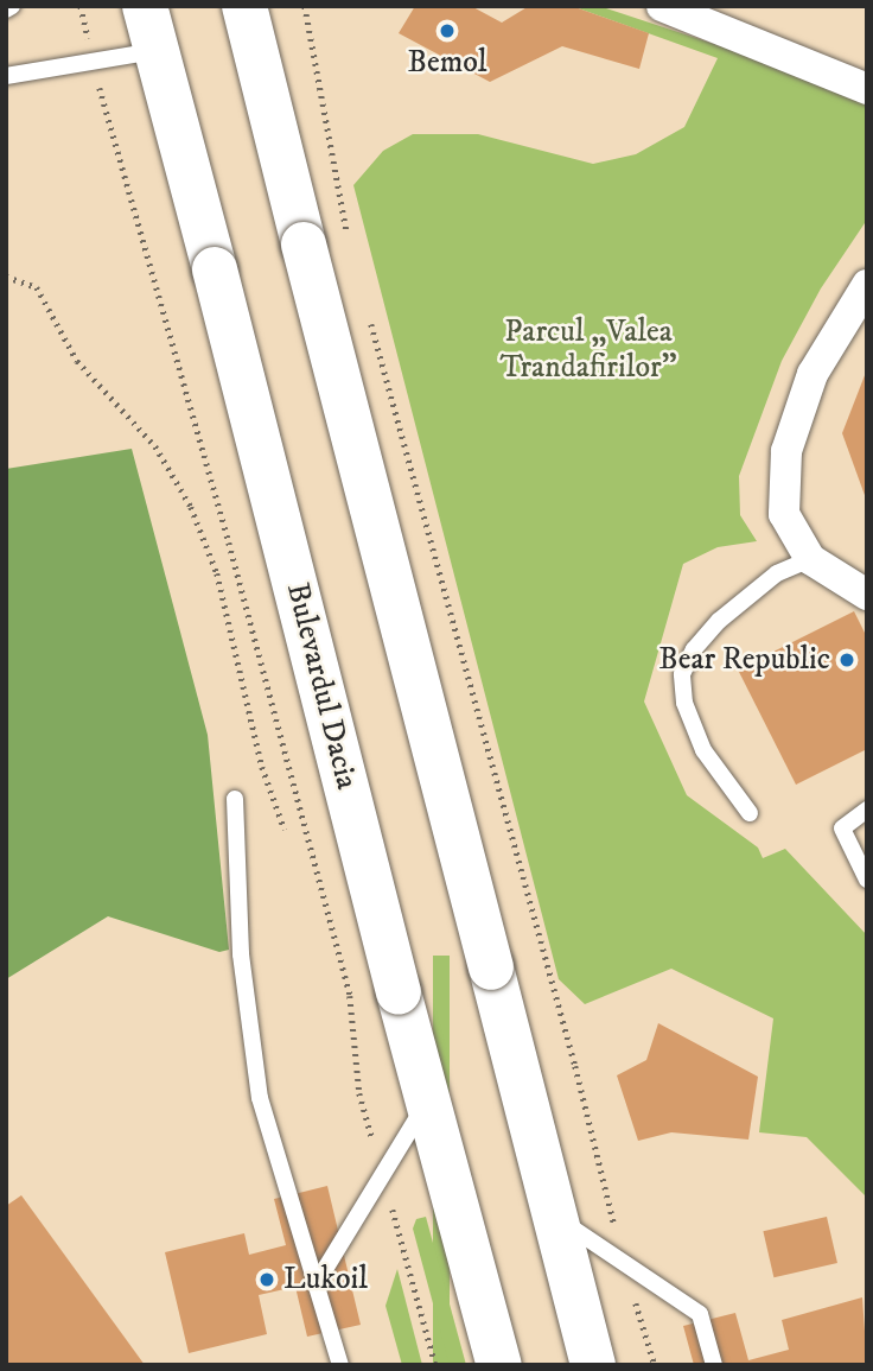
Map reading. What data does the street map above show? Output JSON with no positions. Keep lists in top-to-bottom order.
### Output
{
  "streets": {
    "highway": ["Bulevardul Dacia"]
  },
  "parks": ["Parcul „Valea Trandafirilor”"],
  "places": ["Bemol", "Bear Republic", "Lukoil"]
}
